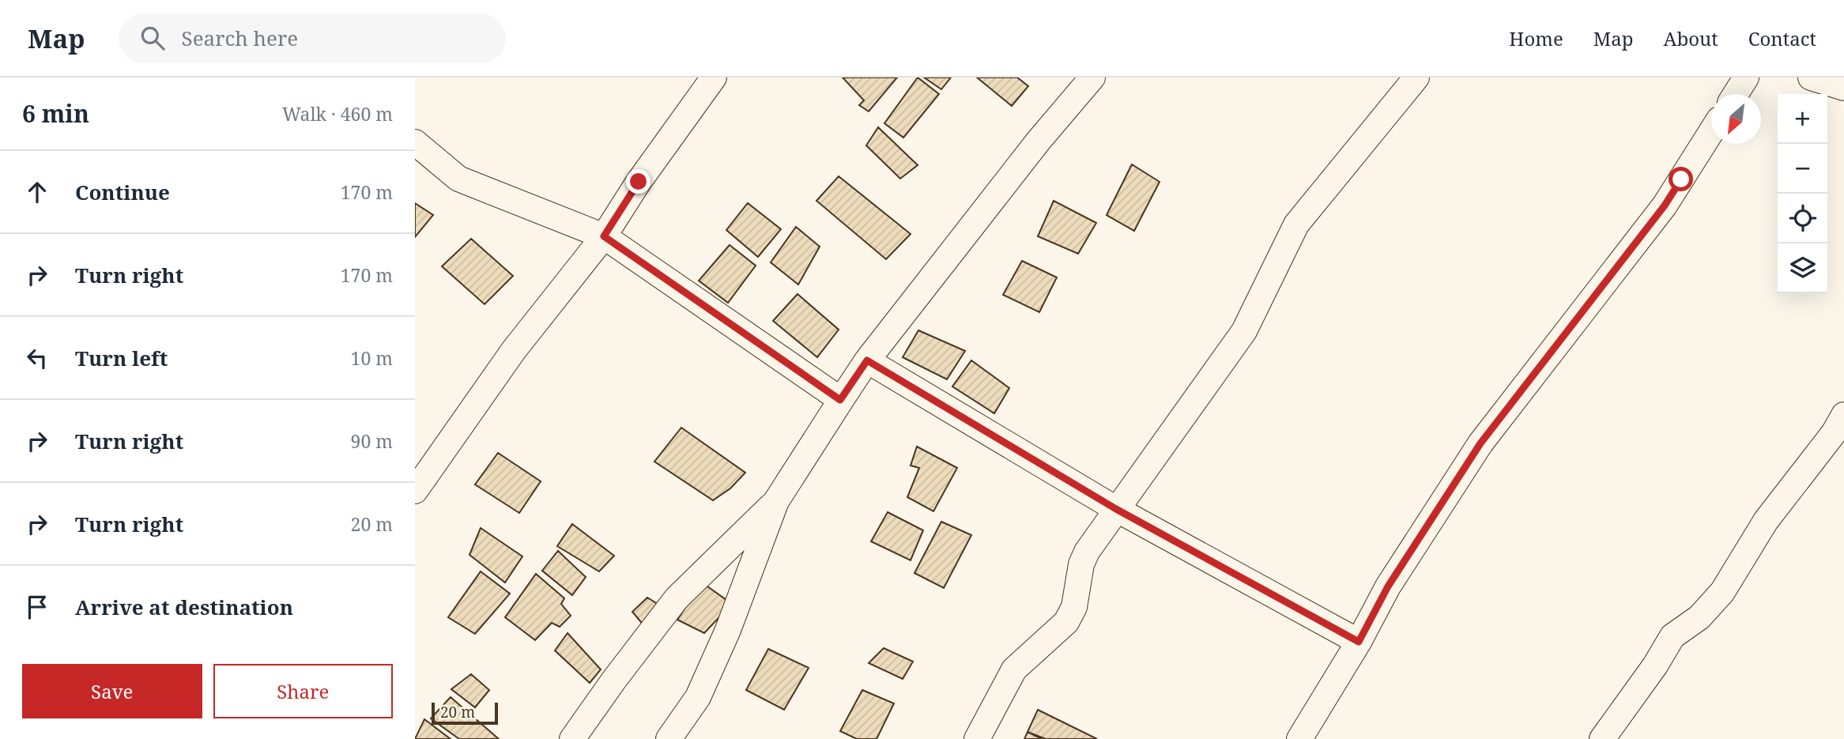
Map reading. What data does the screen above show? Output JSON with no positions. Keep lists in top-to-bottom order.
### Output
{
  "scale_bar": "20 m",
  "north": "bottom left",
  "page": {
    "header": "Map",
    "search": "Search here",
    "nav": [
      "Home",
      "Map",
      "About",
      "Contact"
    ],
    "heading": ["6 min", "Walk · 460 m"],
    "map_buttons": ["+", "−"],
    "list": [
      ["Continue", "170 m"],
      ["Turn right", "170 m"],
      ["Turn left", "10 m"],
      ["Turn right", "90 m"],
      ["Turn right", "20 m"],
      "Arrive at destination"
    ],
    "buttons": ["Save", "Share"],
    "scale": "20 m"
  }
}
